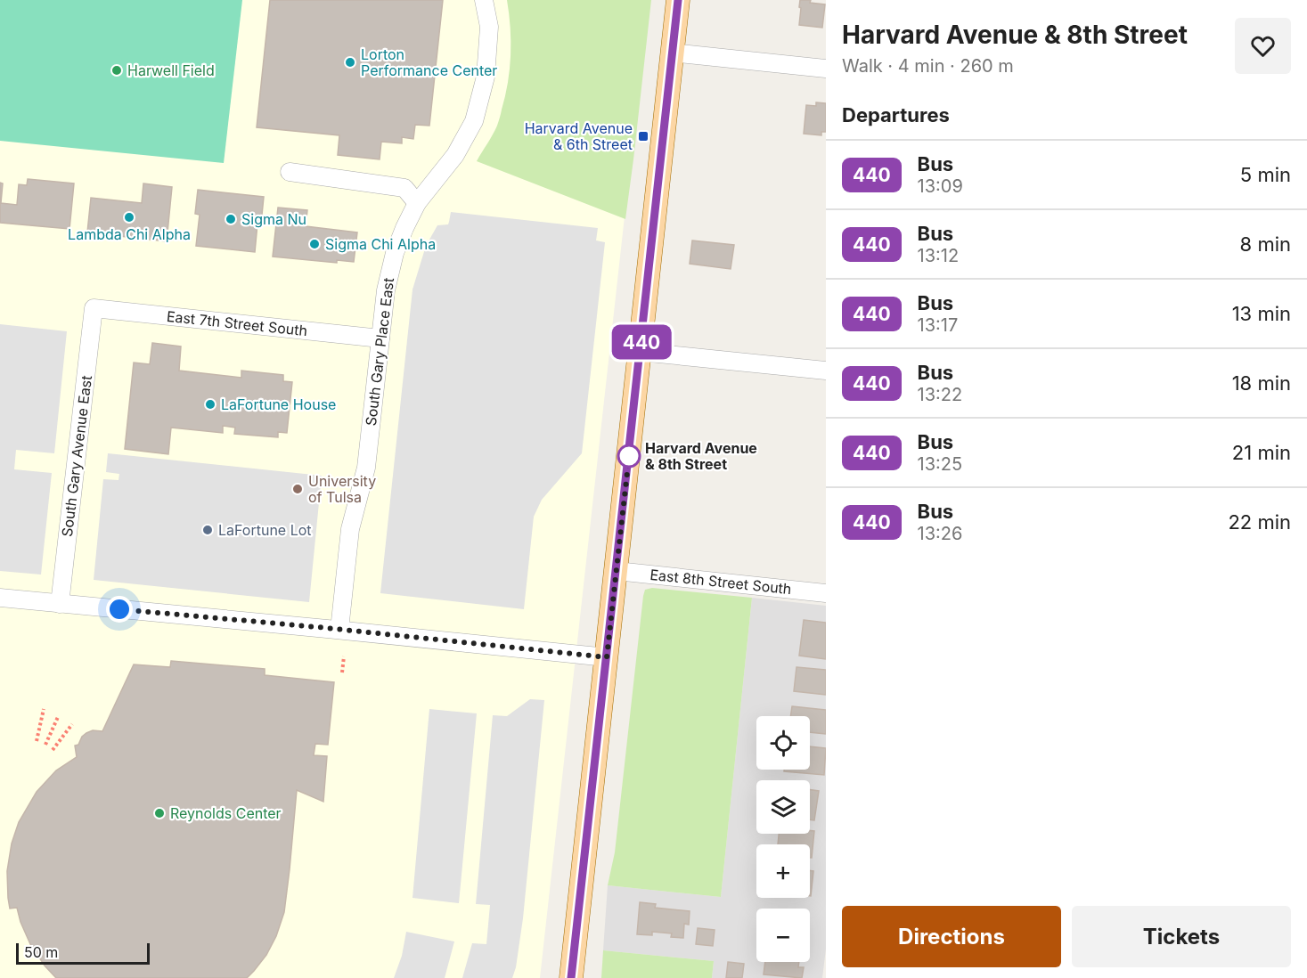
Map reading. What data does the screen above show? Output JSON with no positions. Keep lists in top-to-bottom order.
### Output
{
  "streets": {
    "street": [
      "East 7th Street South",
      "South Gary Place East",
      "South Gary Avenue East",
      "East 8th Street South"
    ]
  },
  "crossings": [
    ["East 7th Street South", "South Gary Place East"],
    ["East 7th Street South", "South Gary Avenue East"]
  ],
  "places": {
    "other": [
      "Lorton Performance Center",
      "Harwell Field",
      "Lambda Chi Alpha",
      "Sigma Nu",
      "Sigma Chi Alpha",
      "LaFortune House",
      "Harvard Avenue & 8th Street",
      "University of Tulsa",
      "LaFortune Lot",
      "Reynolds Center"
    ],
    "transit": ["Harvard Avenue & 6th Street"]
  },
  "lines": ["bus line 440"],
  "scale_bar": "50 m",
  "page": {
    "on_map": "440",
    "heading": [
      ["Harvard Avenue & 8th Street", "Walk · 4 min · 260 m"],
      "Departures"
    ],
    "list": [
      {
        "mark": "440",
        "name": "Bus",
        "note": "13:09",
        "value": "5 min"
      },
      {
        "mark": "440",
        "name": "Bus",
        "note": "13:12",
        "value": "8 min"
      },
      {
        "mark": "440",
        "name": "Bus",
        "note": "13:17",
        "value": "13 min"
      },
      {
        "mark": "440",
        "name": "Bus",
        "note": "13:22",
        "value": "18 min"
      },
      {
        "mark": "440",
        "name": "Bus",
        "note": "13:25",
        "value": "21 min"
      },
      {
        "mark": "440",
        "name": "Bus",
        "note": "13:26",
        "value": "22 min"
      }
    ],
    "map_buttons": ["+", "−"],
    "buttons": ["Directions", "Tickets"],
    "scale": "50 m"
  }
}
